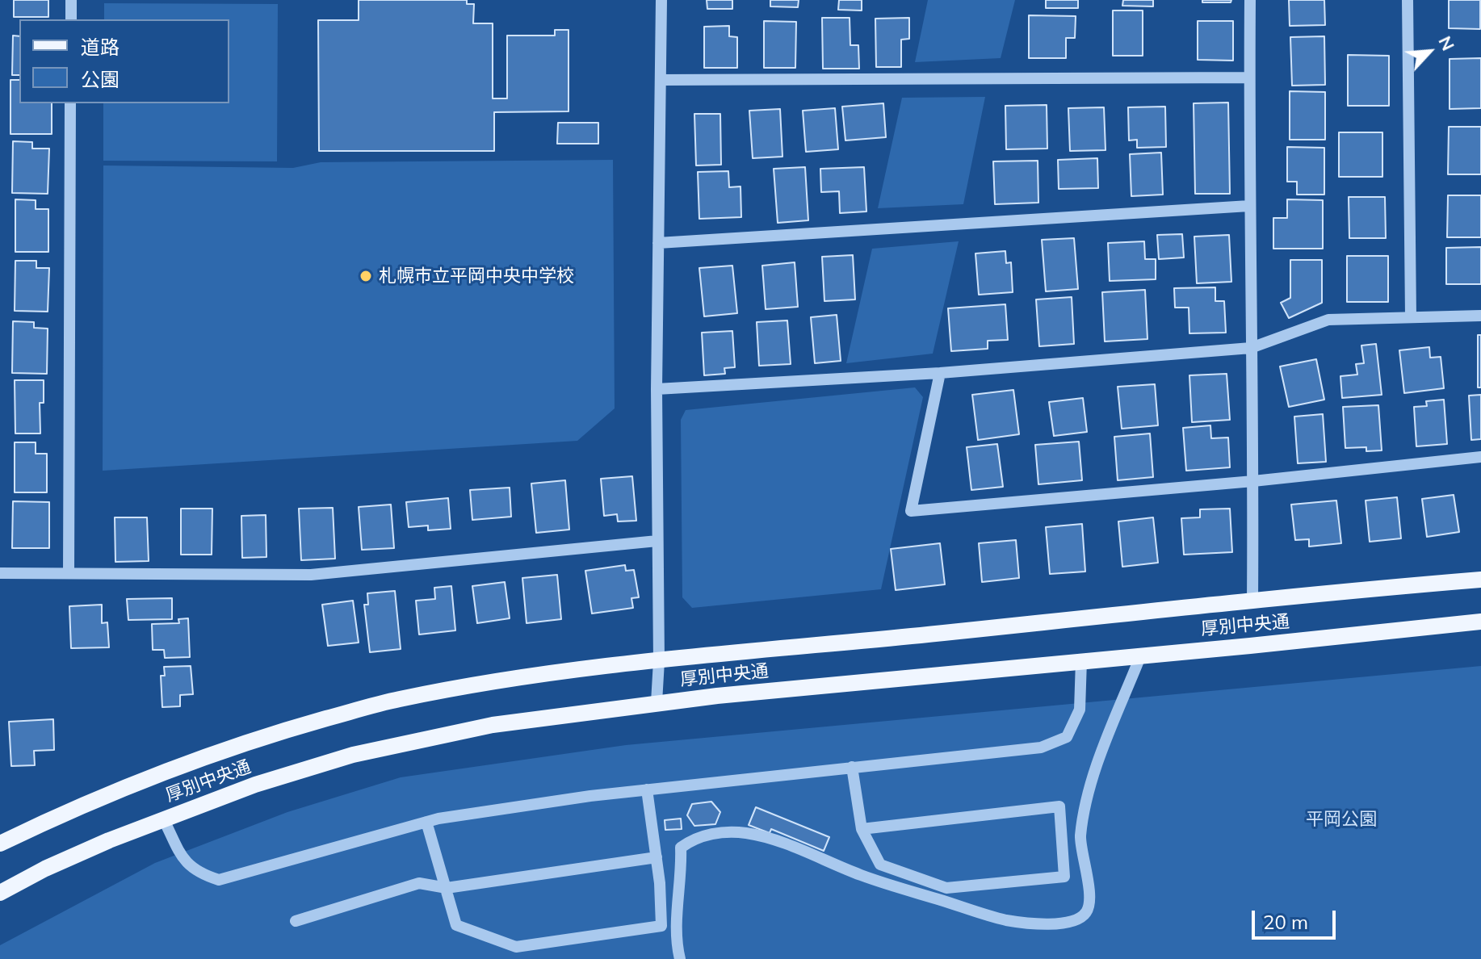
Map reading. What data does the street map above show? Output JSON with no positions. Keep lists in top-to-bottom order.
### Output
{
  "streets": {
    "main road": ["厚別中央通"]
  },
  "parks": ["平岡公園"],
  "places": ["札幌市立平岡中央中学校"],
  "legend": ["道路", "公園"],
  "scale_bar": "20 m",
  "north": "top right"
}
